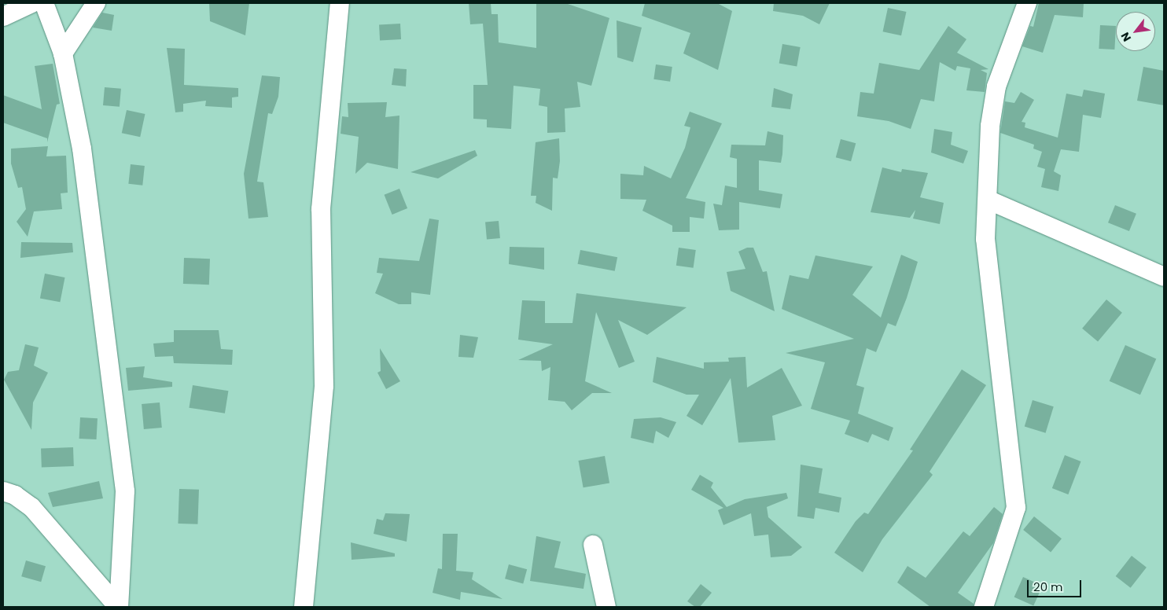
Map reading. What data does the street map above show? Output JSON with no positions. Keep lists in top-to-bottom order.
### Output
{
  "scale_bar": "20 m",
  "north": "bottom left"
}
